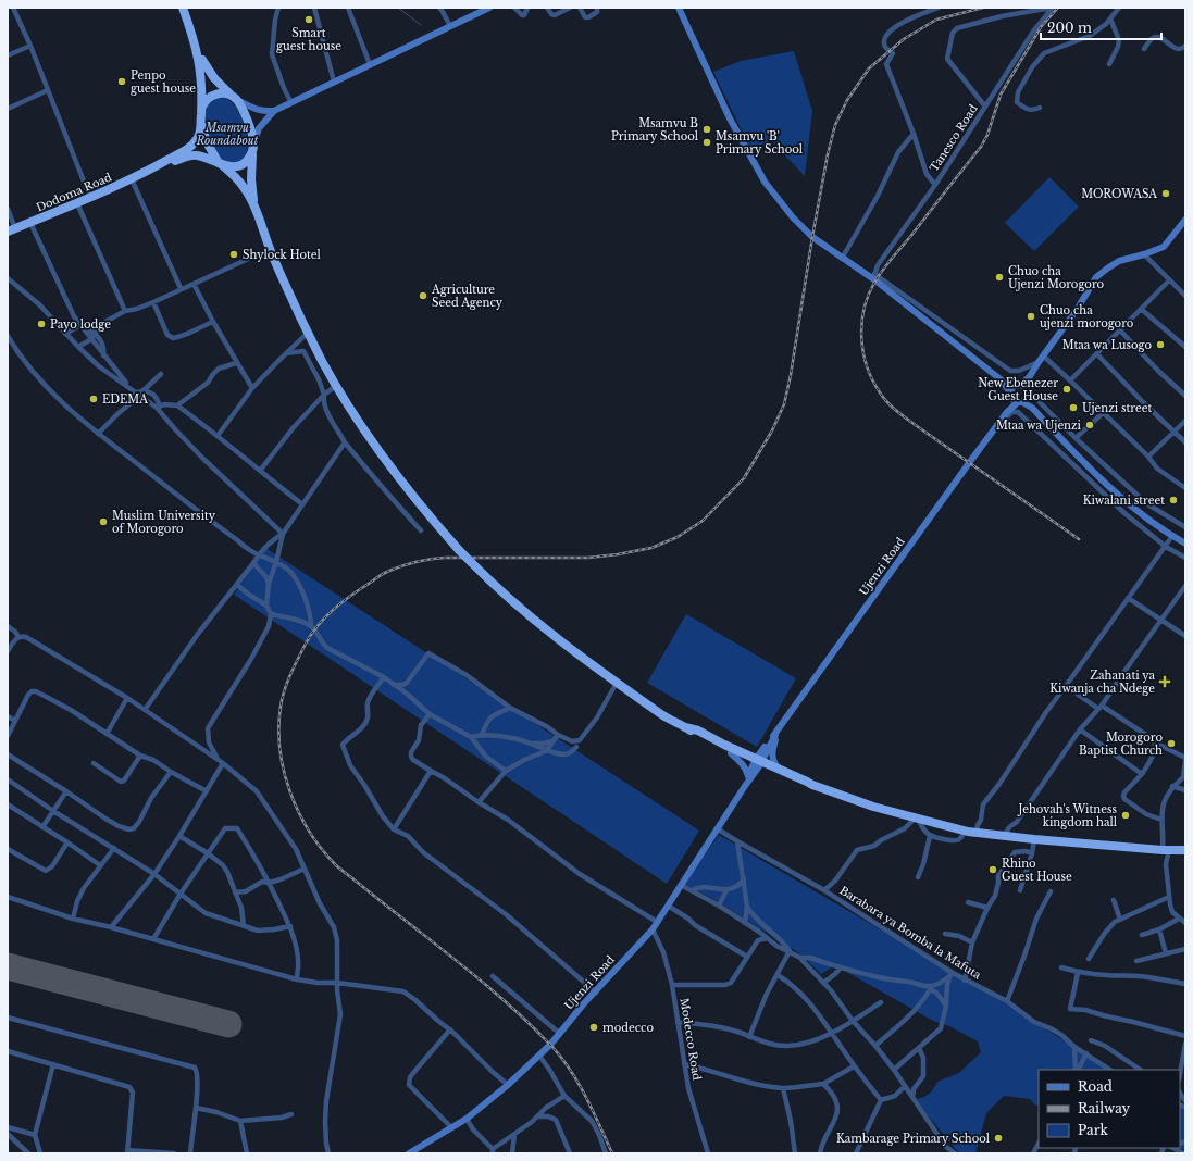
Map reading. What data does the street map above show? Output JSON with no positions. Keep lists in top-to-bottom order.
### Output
{
  "streets": {
    "highway": ["Dodoma Road"],
    "street": [
      "Tanesco Road",
      "Ujenzi Road",
      "Barabara ya Bomba la Mafuta",
      "Modecco Road"
    ]
  },
  "crossings": [
    ["Ujenzi Road", "Barabara ya Bomba la Mafuta"],
    ["Ujenzi Road", "Modecco Road"]
  ],
  "parks": ["Msamvu Roundabout"],
  "places": {
    "other": [
      "Smart guest house",
      "Penpo guest house",
      "Msamvu B Primary School",
      "Msamvu 'B' Primary School",
      "MOROWASA",
      "Shylock Hotel",
      "Chuo cha Ujenzi Morogoro",
      "Agriculture Seed Agency",
      "Chuo cha ujenzi morogoro",
      "Payo lodge",
      "Mtaa wa Lusogo",
      "New Ebenezer Guest House",
      "EDEMA",
      "Ujenzi street",
      "Mtaa wa Ujenzi",
      "Kiwalani street",
      "Muslim University of Morogoro",
      "Morogoro Baptist Church",
      "Jehovah's Witness kingdom hall",
      "Rhino Guest House",
      "modecco",
      "Kambarage Primary School"
    ],
    "health": ["Zahanati ya Kiwanja cha Ndege"]
  },
  "legend": ["Road", "Railway", "Park"],
  "scale_bar": "200 m"
}
